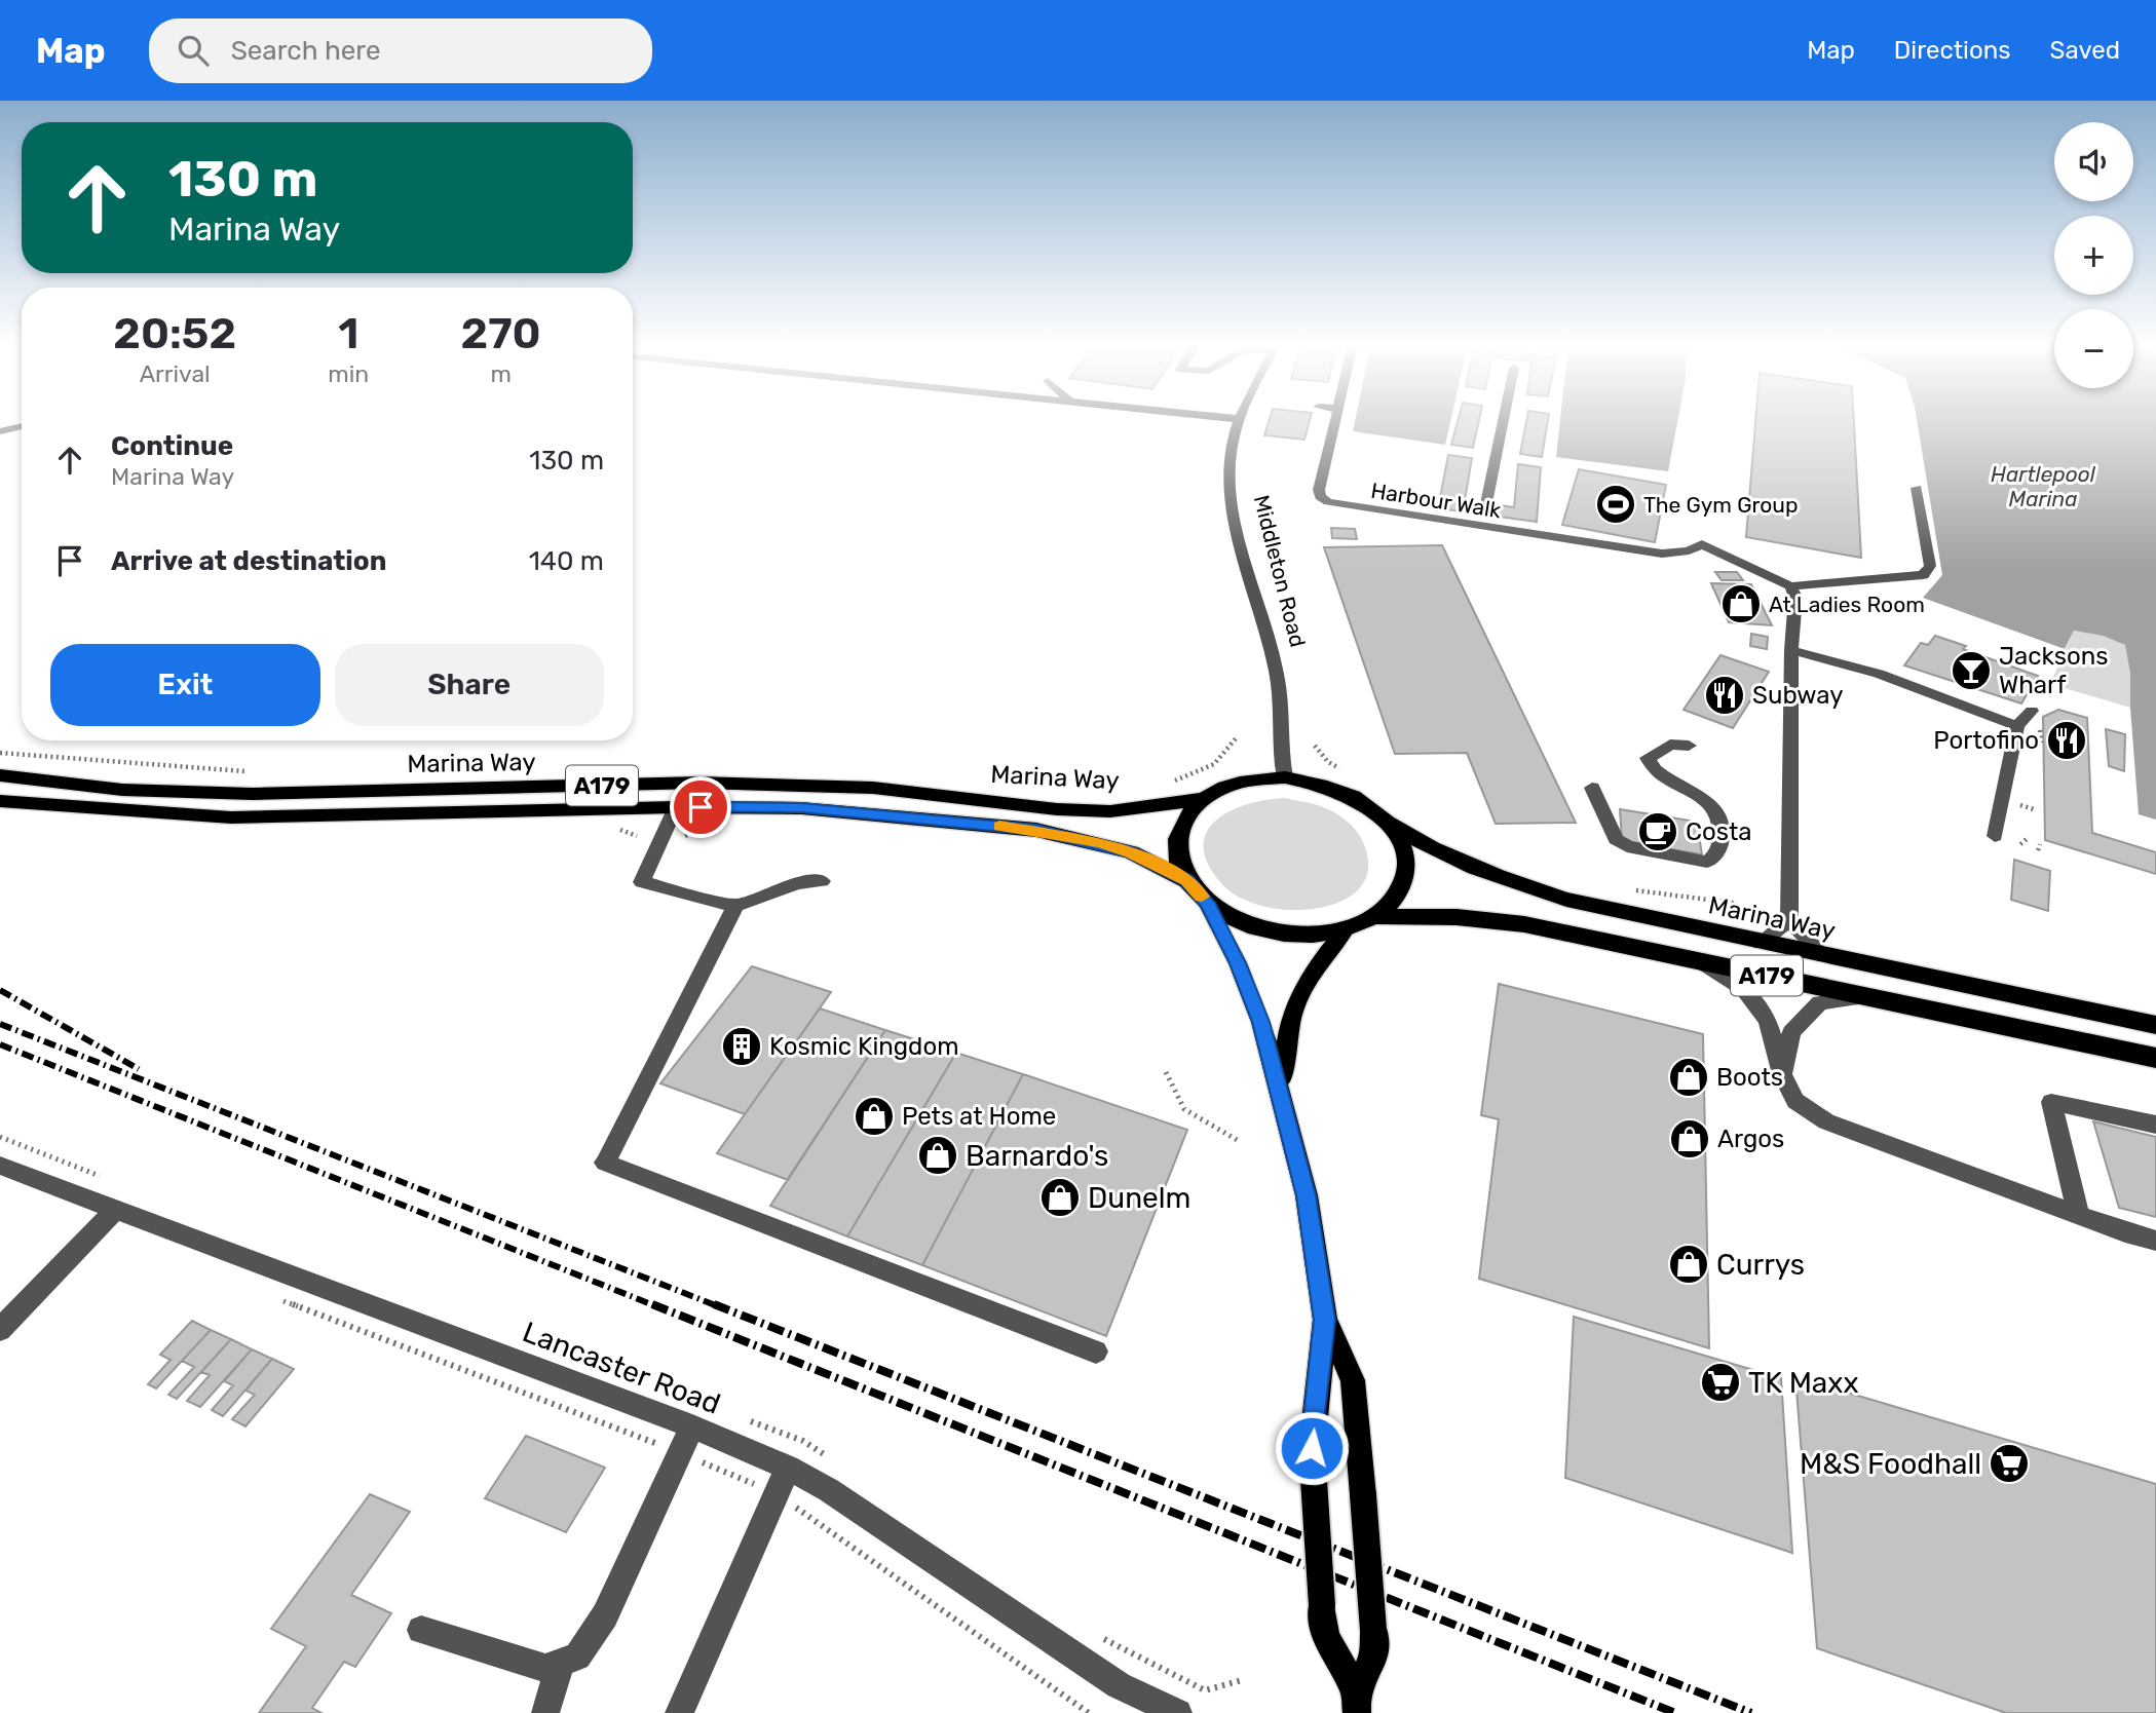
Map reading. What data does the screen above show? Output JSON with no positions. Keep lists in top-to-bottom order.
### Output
{
  "streets": {
    "highway": ["Marina Way", "A179"],
    "street": ["Harbour Walk", "Middleton Road", "Lancaster Road"]
  },
  "crossings": [
    ["Middleton Road", "Marina Way"],
    ["Middleton Road", "A179"],
    ["Marina Way", "A179"]
  ],
  "water": ["Hartlepool Marina"],
  "places": {
    "sports": ["The Gym Group"],
    "shop": [
      "At Ladies Room",
      "Boots",
      "Pets at Home",
      "Argos",
      "Barnardo's",
      "Dunelm",
      "Currys"
    ],
    "bar": ["Jacksons Wharf"],
    "restaurant": ["Subway", "Portofino"],
    "cafe": ["Costa"],
    "building": ["Kosmic Kingdom"],
    "supermarket": ["TK Maxx", "M&S Foodhall"]
  },
  "page": {
    "header": "Map",
    "search": "Search here",
    "nav": ["Map", "Directions", "Saved"],
    "map_buttons": ["+", "−"],
    "turn": ["130 m", "Marina Way"],
    "eta": [
      "20:52",
      "Arrival",
      "1",
      "min",
      "270",
      "m"
    ],
    "list": [
      {
        "name": "Continue",
        "note": "Marina Way",
        "value": "130 m"
      },
      {
        "name": "Arrive at destination",
        "value": "140 m"
      }
    ],
    "buttons": ["Exit", "Share"]
  }
}
